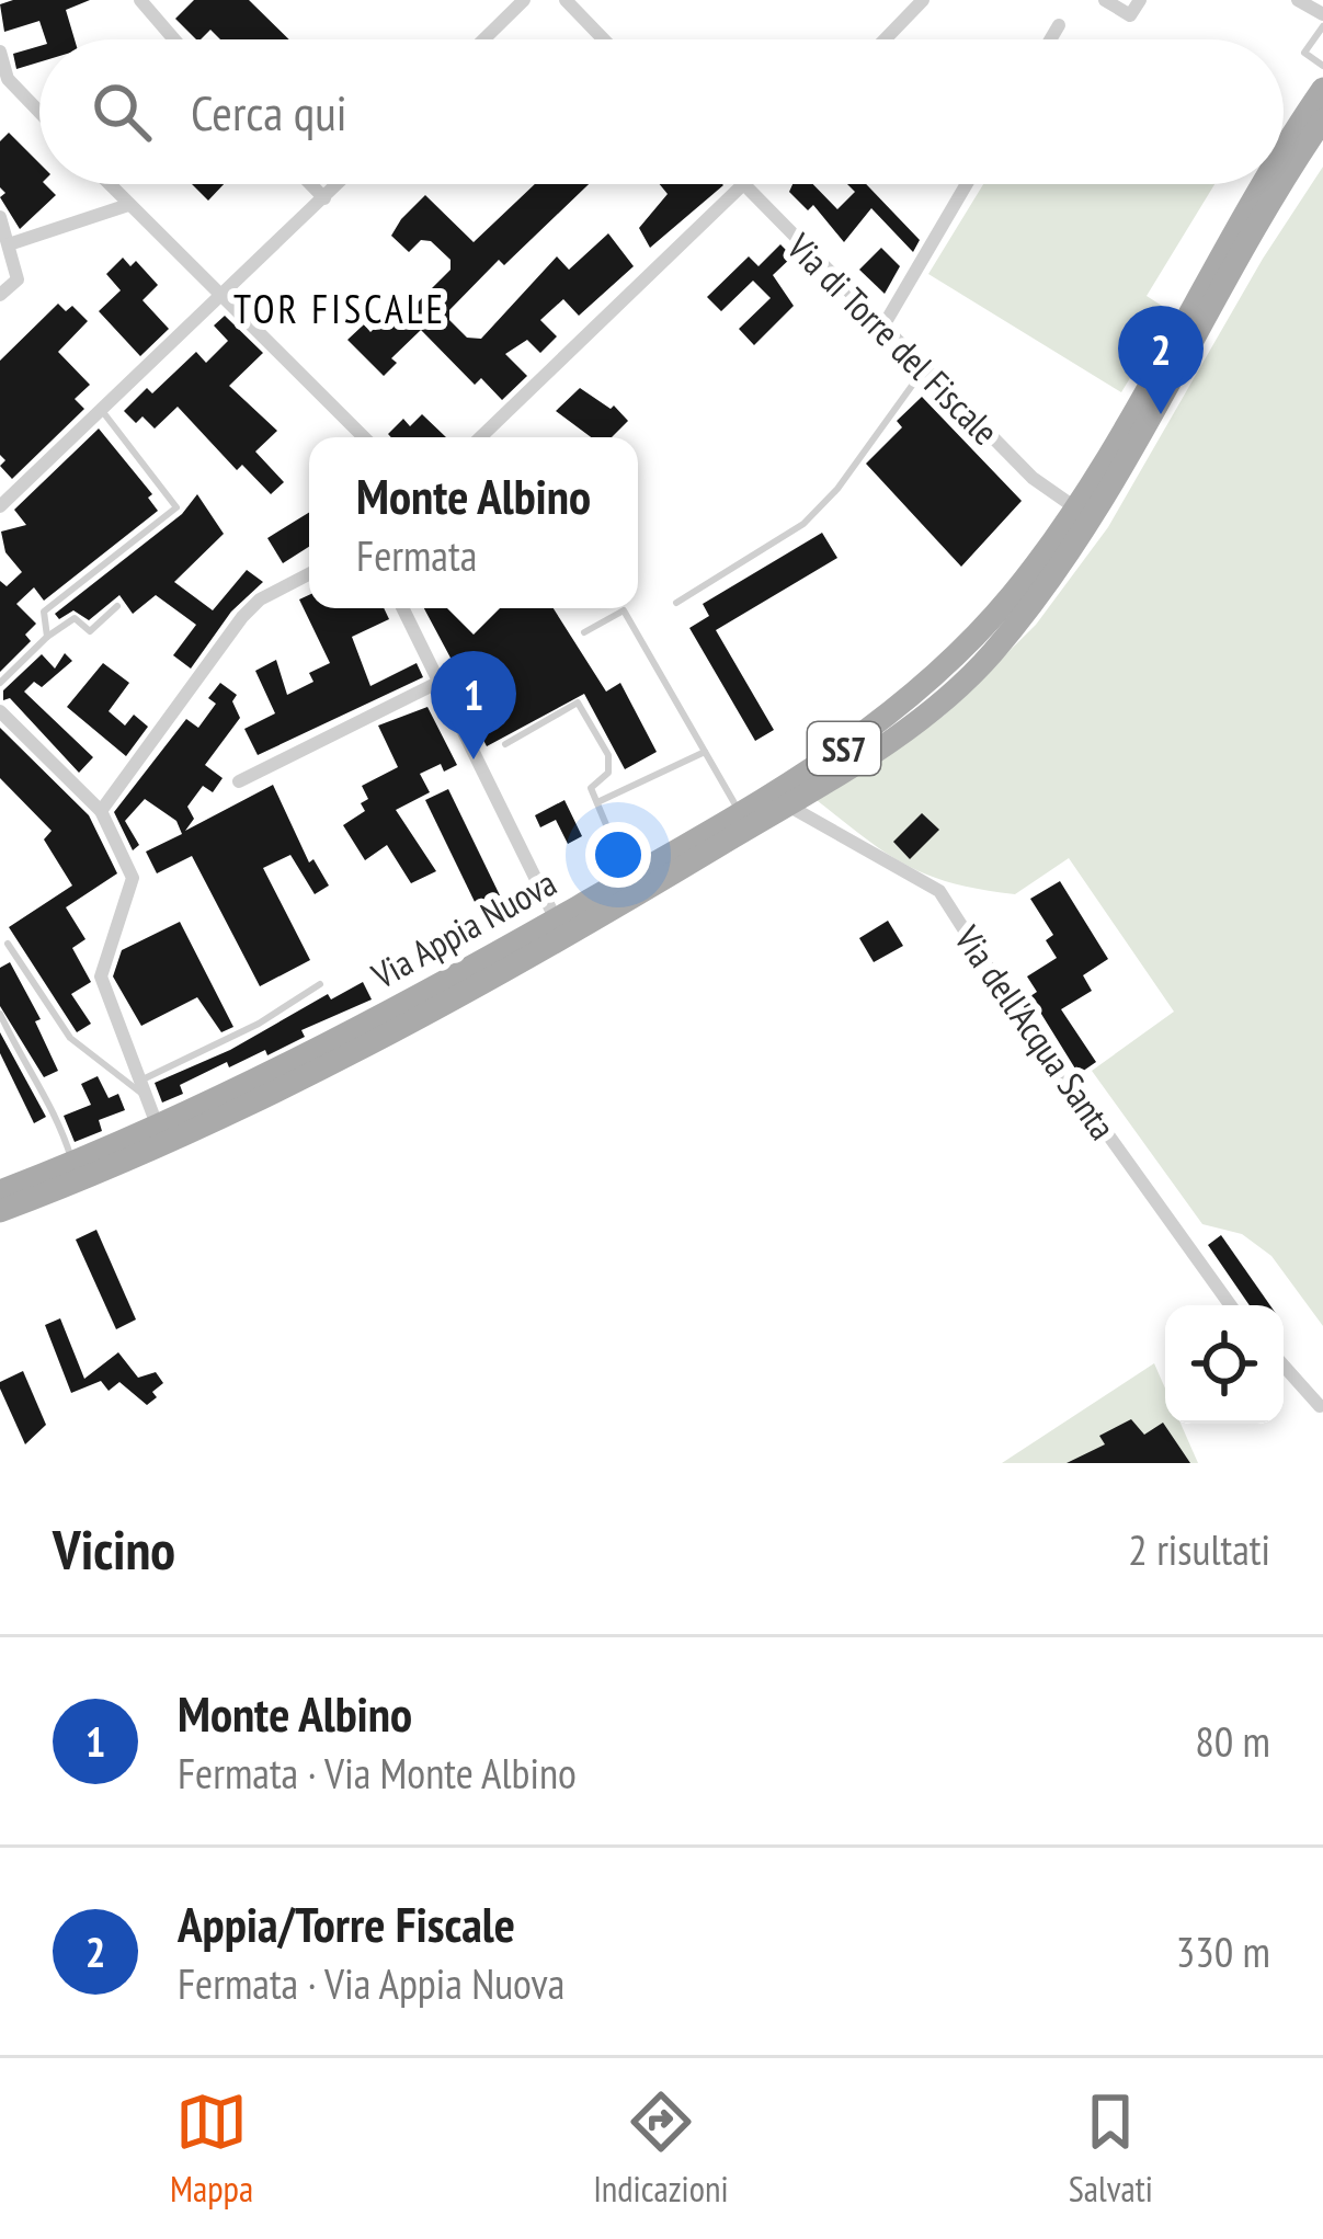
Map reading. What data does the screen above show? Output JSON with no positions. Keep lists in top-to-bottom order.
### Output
{
  "streets": {
    "main road": ["SS7", "Via Appia Nuova"],
    "street": ["Via di Torre del Fiscale", "Via dell'Acqua Santa"]
  },
  "crossings": [
    ["Via di Torre del Fiscale", "Via Appia Nuova"],
    ["Via Appia Nuova", "Via dell'Acqua Santa"]
  ],
  "districts": ["TOR FISCALE"],
  "page": {
    "search": "Cerca qui",
    "pins": ["2", "1"],
    "popup": ["Monte Albino", "Fermata"],
    "heading": ["Vicino", "2 risultati"],
    "list": [
      {
        "mark": "1",
        "name": "Monte Albino",
        "note": "Fermata · Via Monte Albino",
        "value": "80 m"
      },
      {
        "mark": "2",
        "name": "Appia/Torre Fiscale",
        "note": "Fermata · Via Appia Nuova",
        "value": "330 m"
      }
    ],
    "nav": ["Mappa", "Indicazioni", "Salvati"]
  }
}
